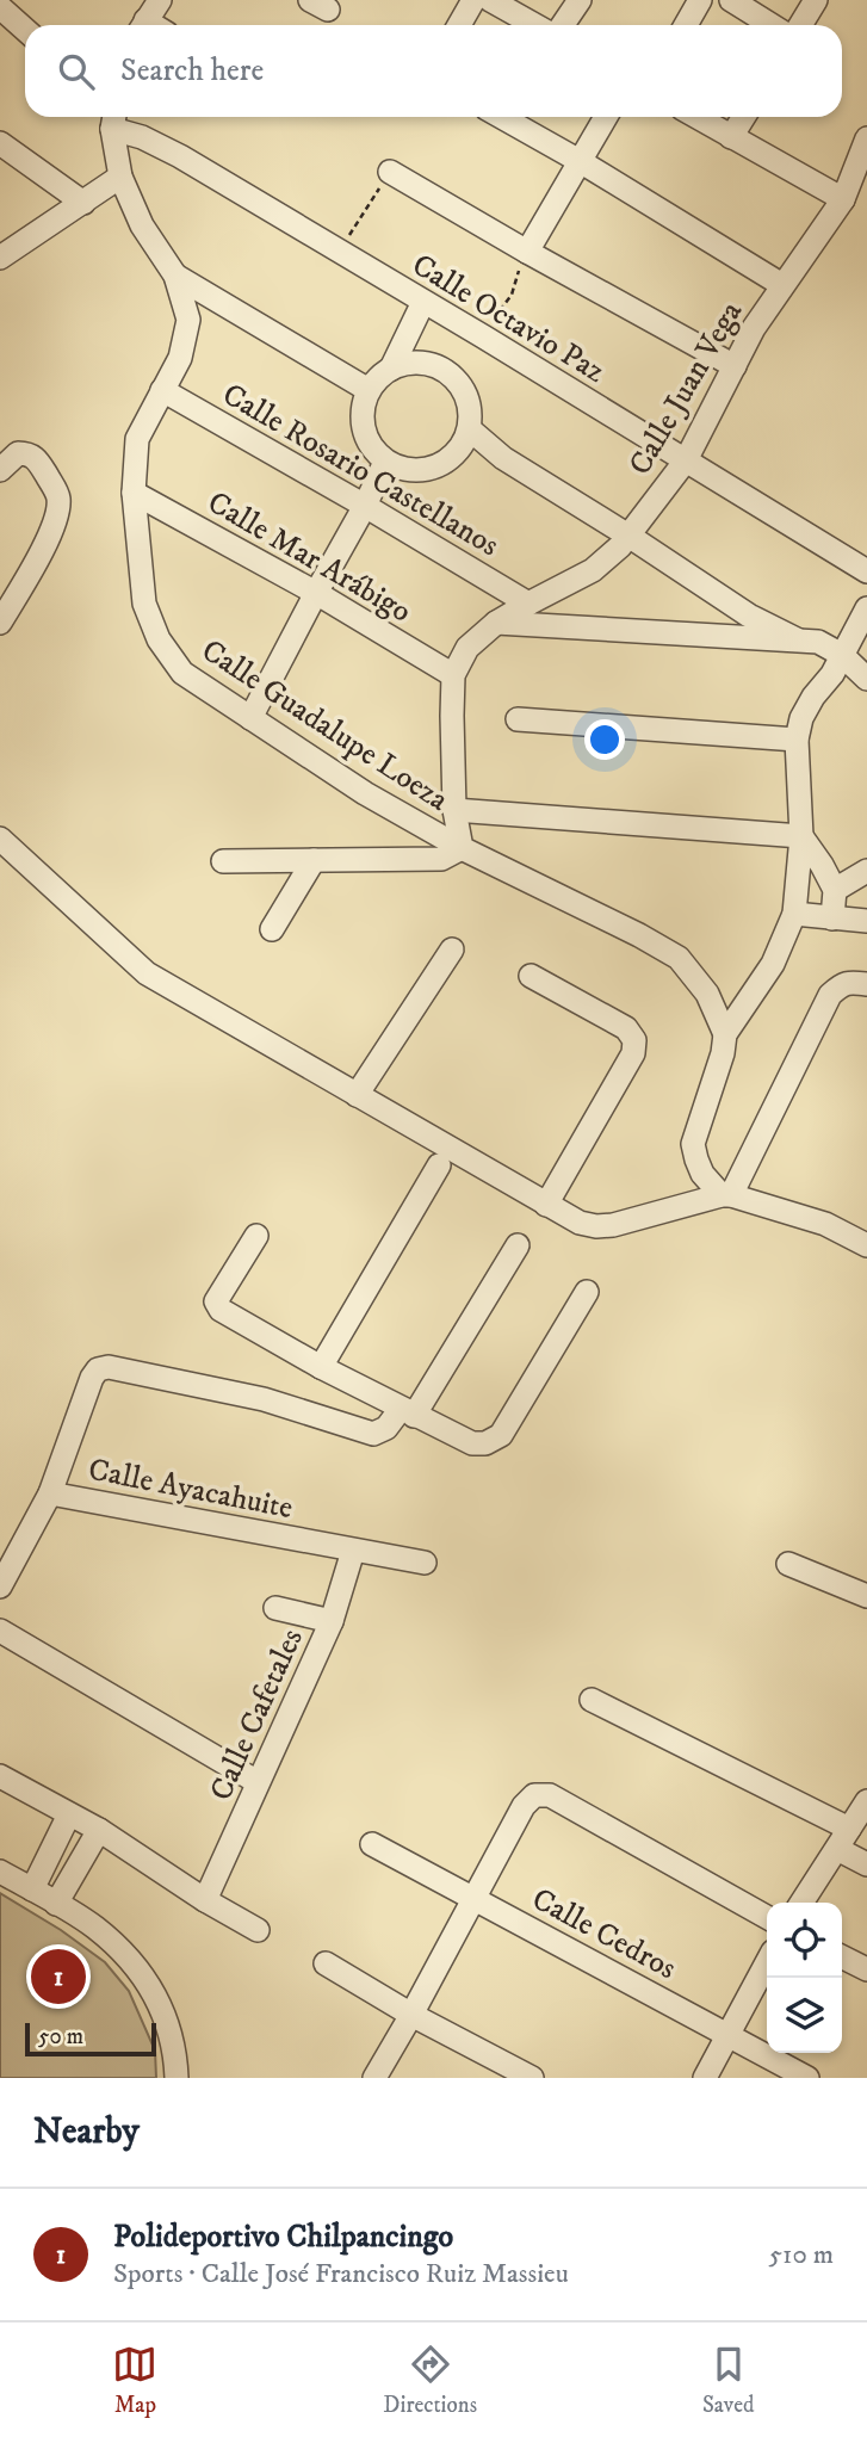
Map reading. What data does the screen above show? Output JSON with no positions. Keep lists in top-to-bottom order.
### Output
{
  "streets": {
    "street": [
      "Calle Octavio Paz",
      "Calle Juan Vega",
      "Calle Rosario Castellanos",
      "Calle Mar Arábigo",
      "Calle Guadalupe Loeza",
      "Calle Ayacahuite",
      "Calle Cafetales",
      "Calle Cedros"
    ]
  },
  "crossings": [
    ["Calle Octavio Paz", "Calle Juan Vega"],
    ["Calle Octavio Paz", "Calle Guadalupe Loeza"],
    ["Calle Juan Vega", "Calle Rosario Castellanos"],
    ["Calle Juan Vega", "Calle Mar Arábigo"],
    ["Calle Rosario Castellanos", "Calle Guadalupe Loeza"],
    ["Calle Mar Arábigo", "Calle Guadalupe Loeza"],
    ["Calle Ayacahuite", "Calle Cafetales"]
  ],
  "scale_bar": "50 m",
  "page": {
    "search": "Search here",
    "pins": "1",
    "scale": "50 m",
    "heading": "Nearby",
    "list": [
      {
        "mark": "1",
        "name": "Polideportivo Chilpancingo",
        "note": "Sports · Calle José Francisco Ruiz Massieu",
        "value": "510 m"
      }
    ],
    "nav": ["Map", "Directions", "Saved"]
  }
}
